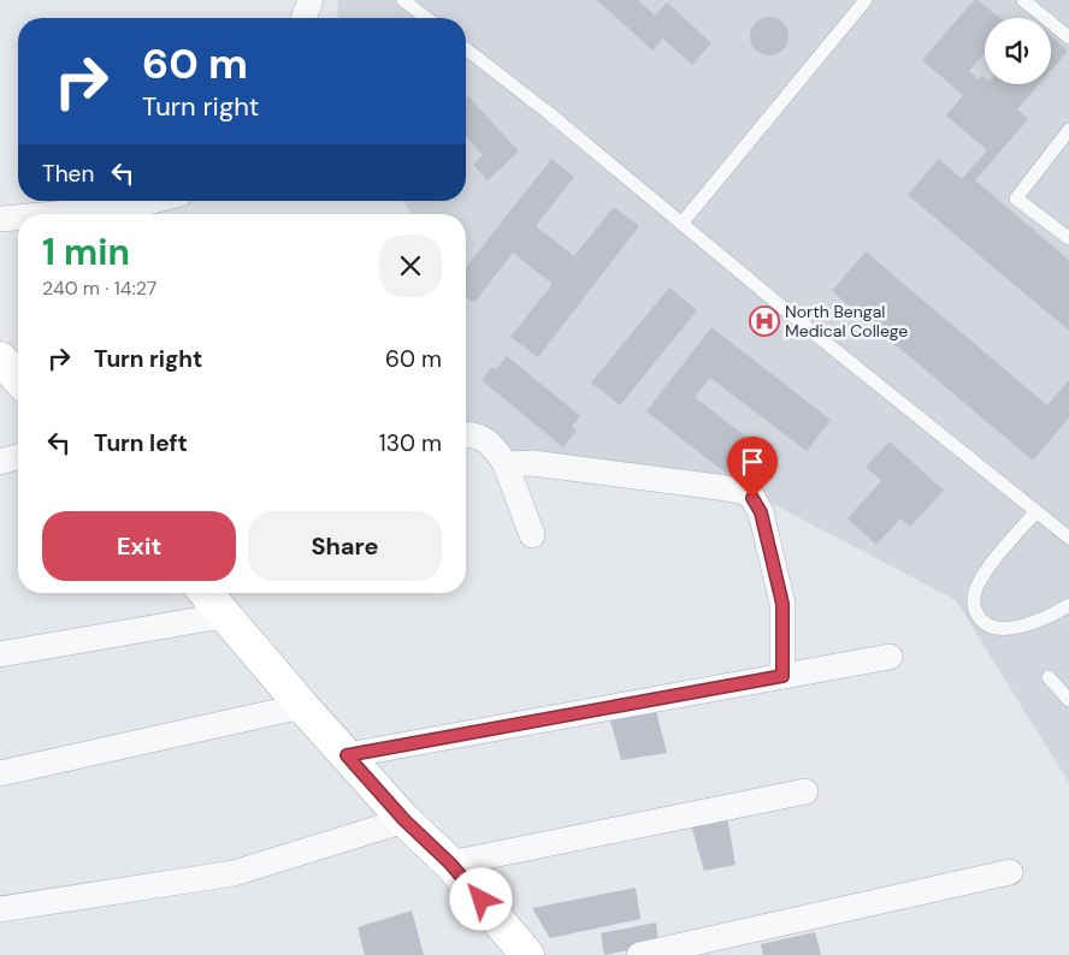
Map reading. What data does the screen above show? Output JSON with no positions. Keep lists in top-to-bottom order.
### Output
{
  "places": {
    "hospital": ["North Bengal Medical College"]
  },
  "page": {
    "turn": ["60 m", "Turn right"],
    "then": "Then",
    "heading": ["1 min", "240 m · 14:27"],
    "list": [
      {
        "name": "Turn right",
        "value": "60 m"
      },
      {
        "name": "Turn left",
        "value": "130 m"
      }
    ],
    "buttons": ["Exit", "Share"]
  }
}
